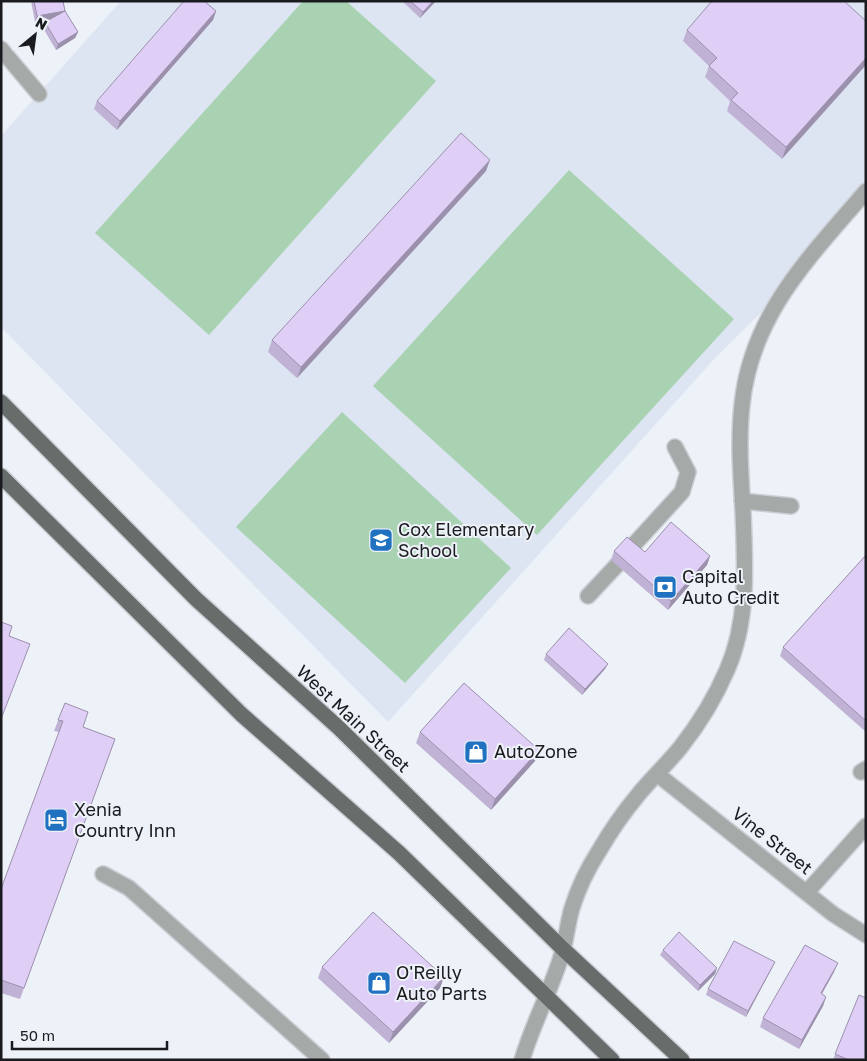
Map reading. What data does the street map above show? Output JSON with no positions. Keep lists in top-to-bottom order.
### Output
{
  "streets": {
    "main road": ["West Main Street"],
    "street": ["Vine Street"]
  },
  "places": {
    "school or university": ["Cox Elementary School"],
    "bank": ["Capital Auto Credit"],
    "shop": ["AutoZone", "O'Reilly Auto Parts"],
    "hotel": ["Xenia Country Inn"]
  },
  "scale_bar": "50 m",
  "north": "top right"
}
